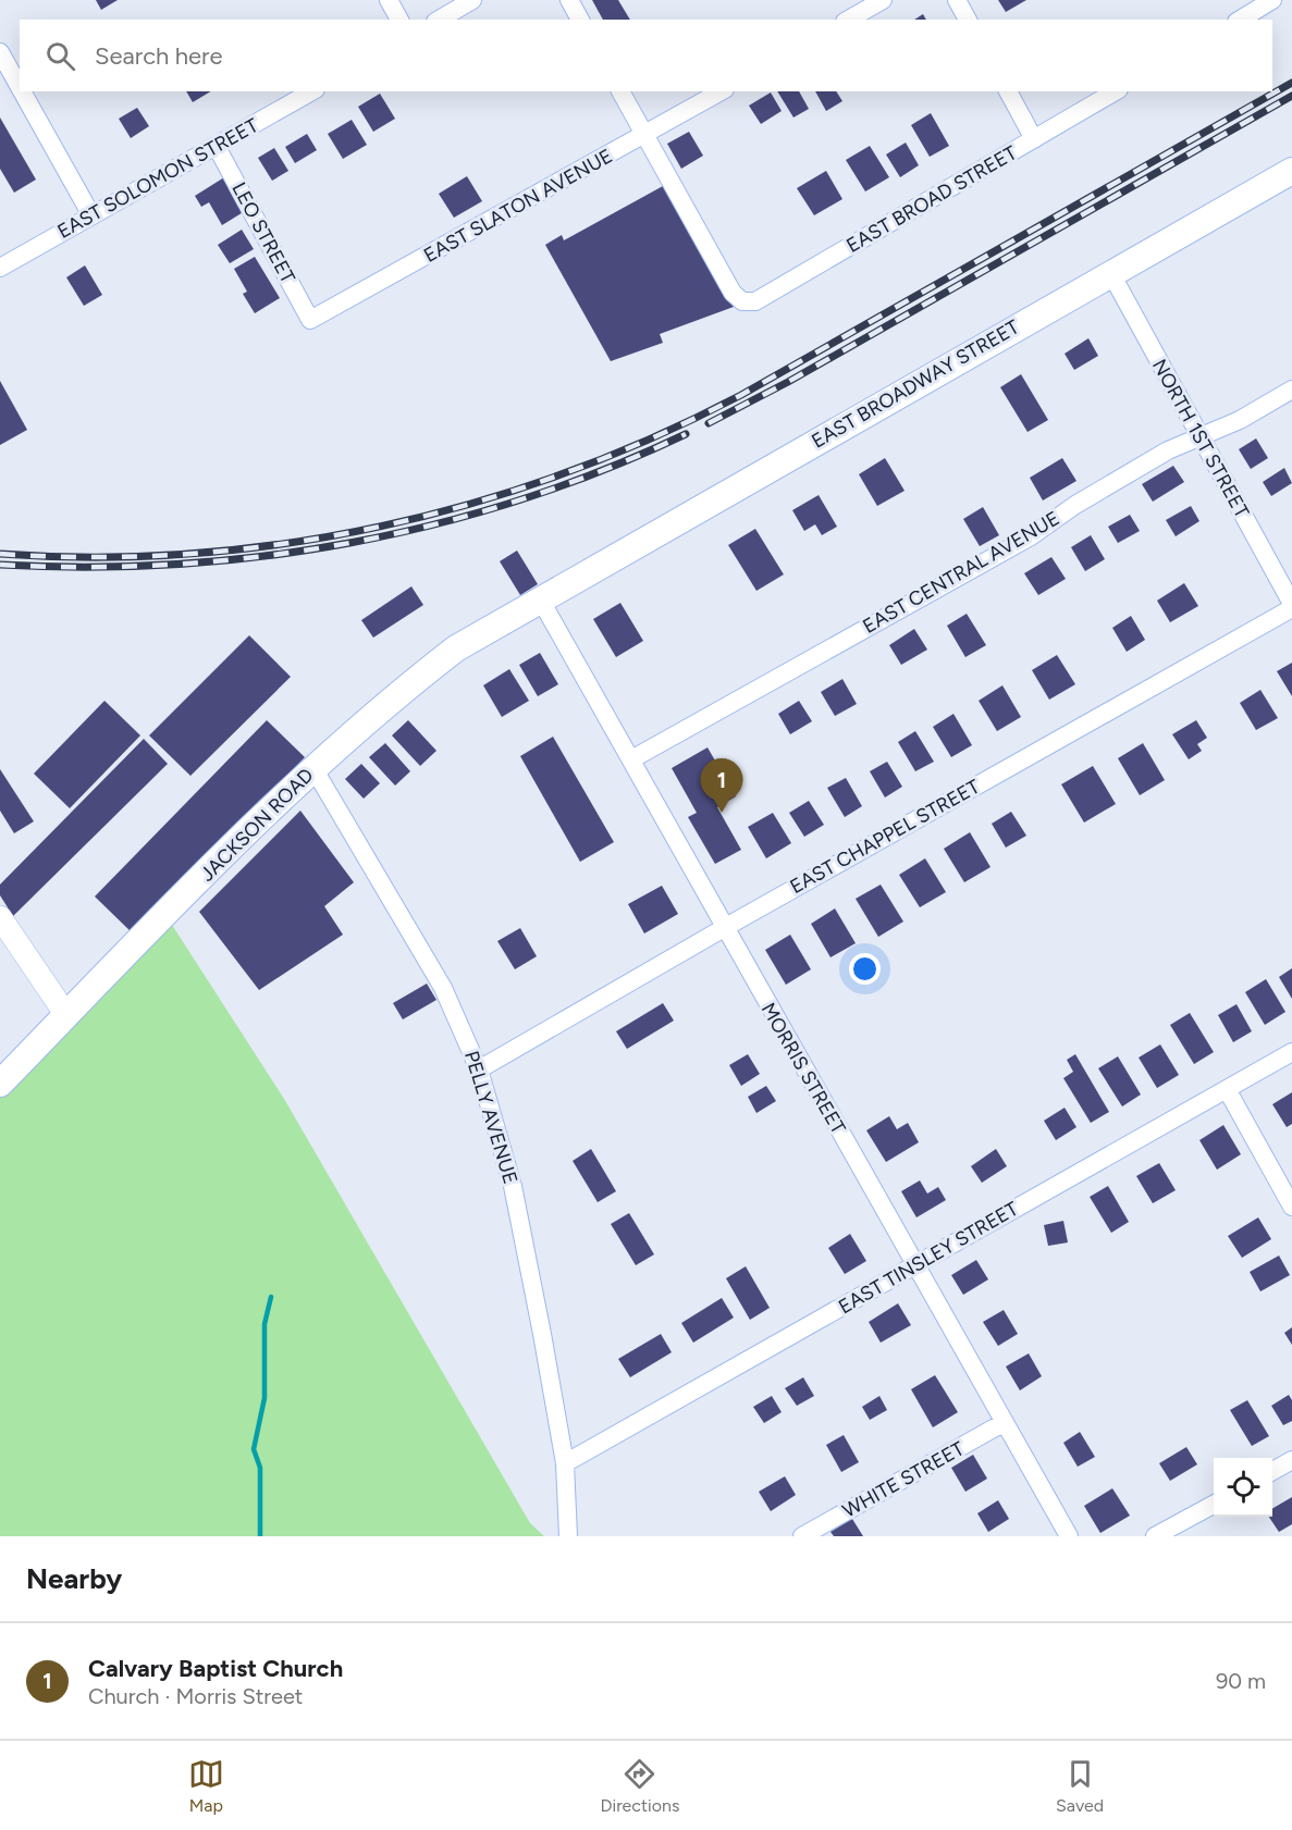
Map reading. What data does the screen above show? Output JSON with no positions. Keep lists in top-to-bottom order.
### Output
{
  "streets": {
    "main road": ["EAST BROADWAY STREET", "JACKSON ROAD"],
    "street": [
      "EAST SOLOMON STREET",
      "EAST BROAD STREET",
      "EAST SLATON AVENUE",
      "LEO STREET",
      "NORTH 1ST STREET",
      "EAST CENTRAL AVENUE",
      "EAST CHAPPEL STREET",
      "MORRIS STREET",
      "PELLY AVENUE",
      "EAST TINSLEY STREET",
      "WHITE STREET"
    ]
  },
  "crossings": [
    ["EAST SOLOMON STREET", "LEO STREET"],
    ["EAST BROAD STREET", "EAST SLATON AVENUE"],
    ["EAST SLATON AVENUE", "LEO STREET"],
    ["EAST BROADWAY STREET", "NORTH 1ST STREET"],
    ["EAST BROADWAY STREET", "JACKSON ROAD"],
    ["EAST BROADWAY STREET", "MORRIS STREET"],
    ["NORTH 1ST STREET", "EAST CENTRAL AVENUE"],
    ["NORTH 1ST STREET", "EAST CHAPPEL STREET"],
    ["EAST CENTRAL AVENUE", "MORRIS STREET"],
    ["JACKSON ROAD", "MORRIS STREET"],
    ["JACKSON ROAD", "PELLY AVENUE"],
    ["EAST CHAPPEL STREET", "MORRIS STREET"],
    ["EAST CHAPPEL STREET", "PELLY AVENUE"],
    ["MORRIS STREET", "EAST TINSLEY STREET"],
    ["MORRIS STREET", "WHITE STREET"],
    ["PELLY AVENUE", "EAST TINSLEY STREET"]
  ],
  "page": {
    "search": "Search here",
    "pins": "1",
    "heading": "Nearby",
    "list": [
      {
        "mark": "1",
        "name": "Calvary Baptist Church",
        "note": "Church · Morris Street",
        "value": "90 m"
      }
    ],
    "nav": ["Map", "Directions", "Saved"]
  }
}
